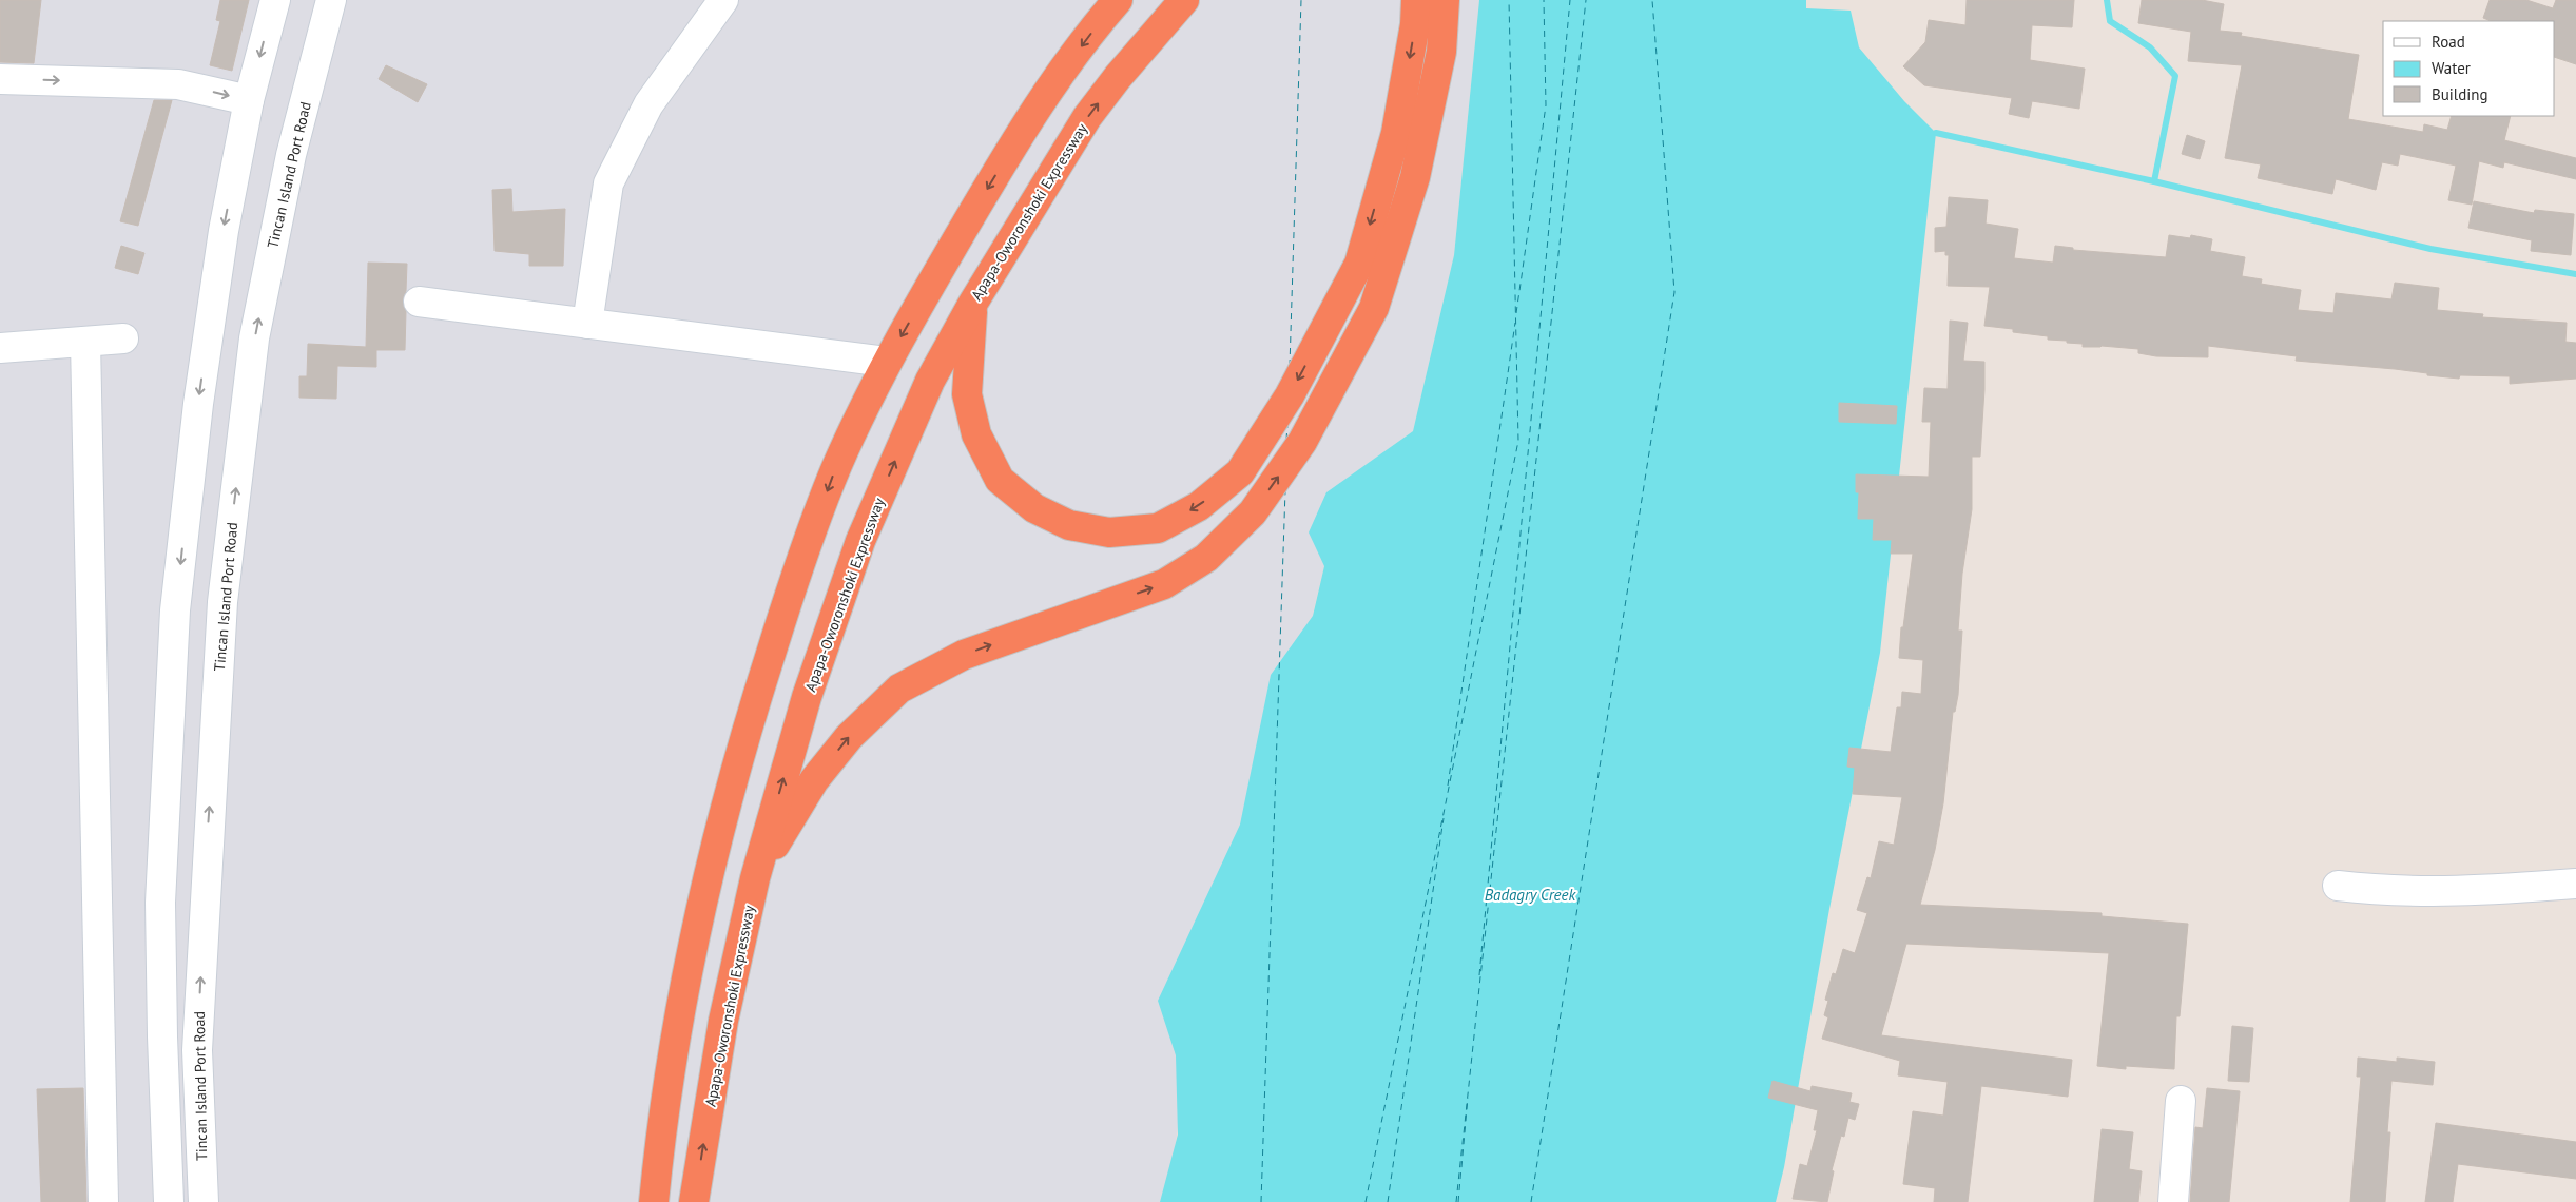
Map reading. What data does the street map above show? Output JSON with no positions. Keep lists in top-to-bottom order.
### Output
{
  "streets": {
    "highway": ["Apapa-Oworonshoki Expressway"],
    "street": ["Tincan Island Port Road"]
  },
  "water": ["Badagry Creek"],
  "legend": ["Road", "Water", "Building"]
}
